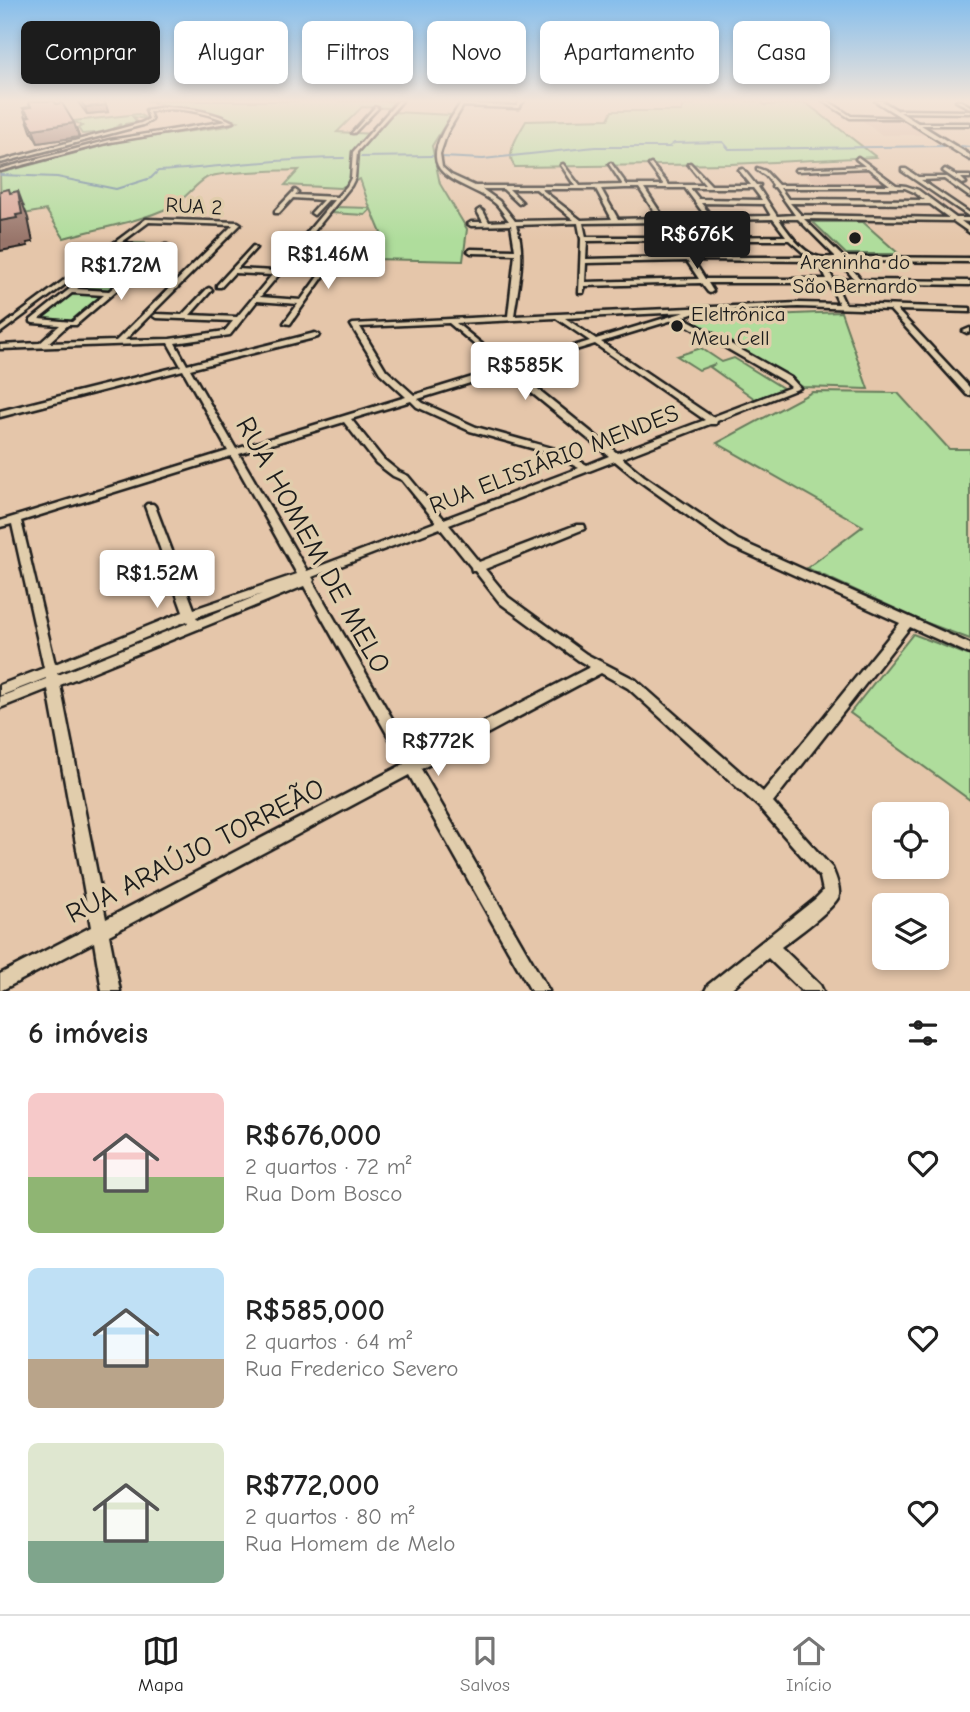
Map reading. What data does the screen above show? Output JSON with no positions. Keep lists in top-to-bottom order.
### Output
{
  "streets": {
    "street": [
      "RUA 2",
      "RUA ELISIÁRIO MENDES",
      "RUA HOMEM DE MELO",
      "RUA ARAÚJO TORREÃO"
    ]
  },
  "crossings": [
    ["RUA ELISIÁRIO MENDES", "RUA HOMEM DE MELO"],
    ["RUA HOMEM DE MELO", "RUA ARAÚJO TORREÃO"]
  ],
  "places": ["Areninha do São Bernardo", "Eleltrônica Meu Cell"],
  "page": {
    "chip": [
      "Comprar",
      "Alugar",
      "Filtros",
      "Novo",
      "Apartamento",
      "Casa"
    ],
    "price": [
      "R$676K",
      "R$1.46M",
      "R$1.72M",
      "R$585K",
      "R$1.52M",
      "R$772K"
    ],
    "heading": "6 imóveis",
    "list": [
      {
        "name": "R$676,000",
        "note": "2 quartos · 72 m² · Rua Dom Bosco"
      },
      {
        "name": "R$585,000",
        "note": "2 quartos · 64 m² · Rua Frederico Severo"
      },
      {
        "name": "R$772,000",
        "note": "2 quartos · 80 m² · Rua Homem de Melo"
      }
    ],
    "tabs": ["Mapa", "Salvos", "Início"]
  }
}
